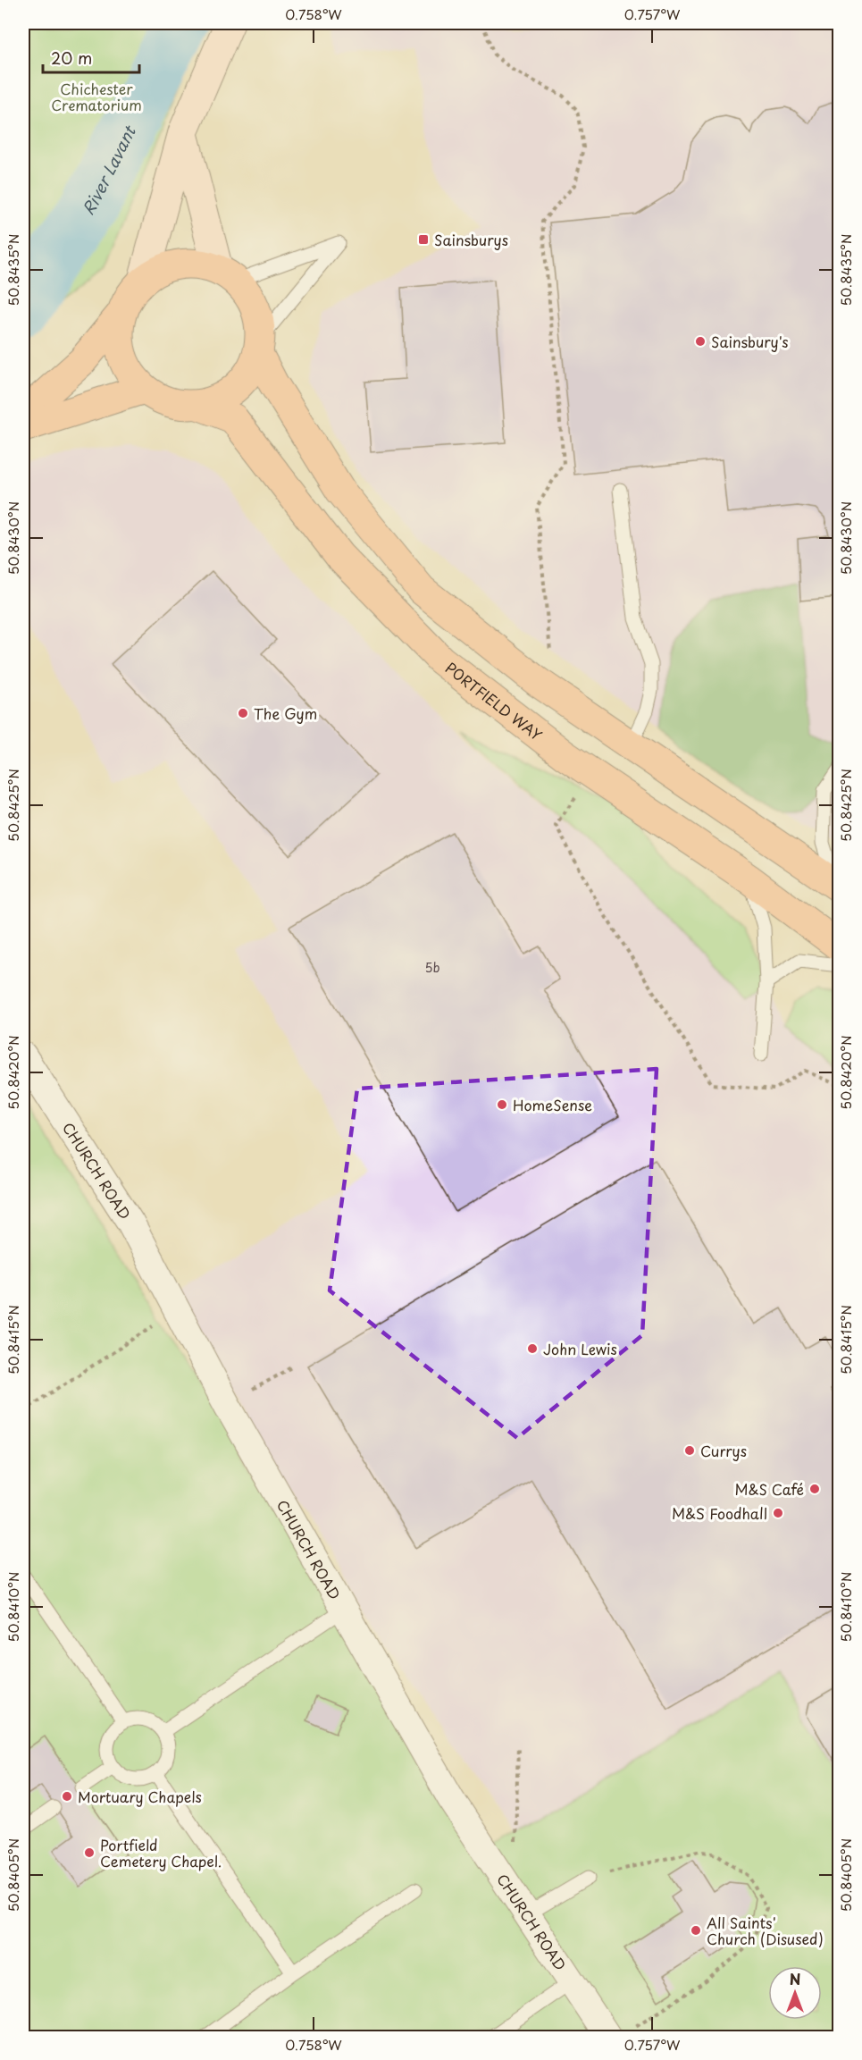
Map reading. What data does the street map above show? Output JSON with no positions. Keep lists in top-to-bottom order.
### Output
{
  "streets": {
    "main road": ["PORTFIELD WAY"],
    "street": ["CHURCH ROAD"]
  },
  "water": ["River Lavant"],
  "parks": ["Chichester Crematorium"],
  "places": {
    "transit": ["Sainsburys"],
    "other": [
      "Sainsbury's",
      "The Gym",
      "HomeSense",
      "John Lewis",
      "Currys",
      "M&S Café",
      "M&S Foodhall",
      "Mortuary Chapels",
      "Portfield Cemetery Chapel.",
      "All Saints' Church (Disused)"
    ]
  },
  "house_numbers": ["5b"],
  "scale_bar": "20 m",
  "north": "top",
  "coordinates": [
    "0.758°W",
    "0.757°W",
    "50.8435°N",
    "50.8430°N",
    "50.8425°N",
    "50.8420°N",
    "50.8415°N",
    "50.8410°N",
    "50.8405°N"
  ]
}
